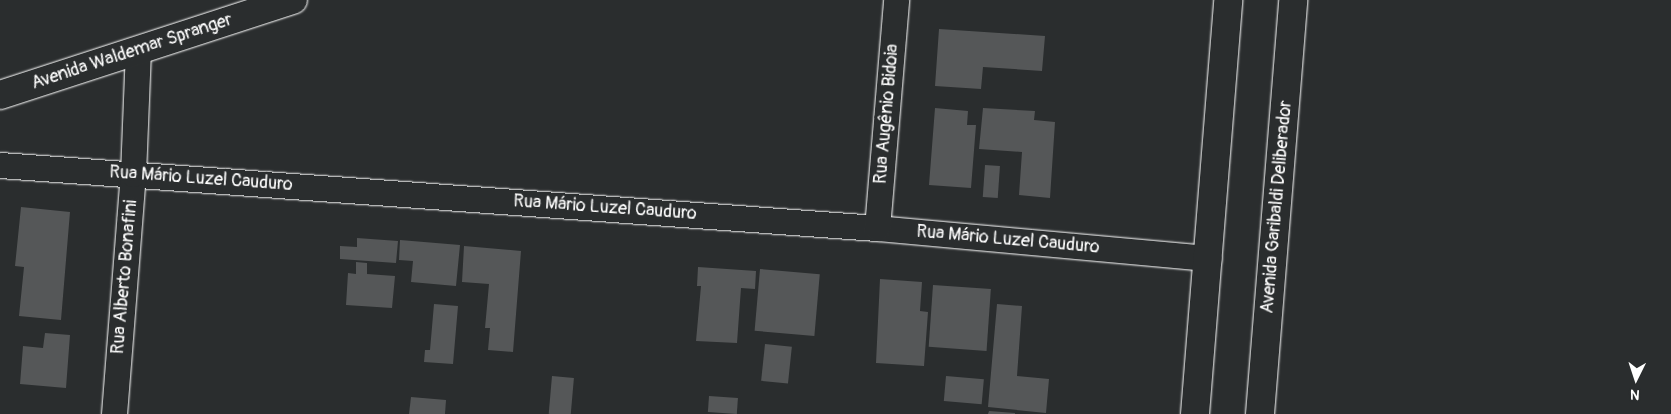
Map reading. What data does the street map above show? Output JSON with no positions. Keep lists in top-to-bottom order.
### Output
{
  "streets": {
    "street": [
      "Avenida Waldemar Spranger",
      "Rua Augênio Bidoia",
      "Rua Mário Luzel Cauduro",
      "Avenida Garibaldi Deliberador",
      "Rua Alberto Bonafini"
    ]
  },
  "crossings": [
    ["Avenida Waldemar Spranger", "Rua Alberto Bonafini"],
    ["Rua Augênio Bidoia", "Rua Mário Luzel Cauduro"],
    ["Rua Mário Luzel Cauduro", "Rua Alberto Bonafini"]
  ],
  "north": "bottom"
}
